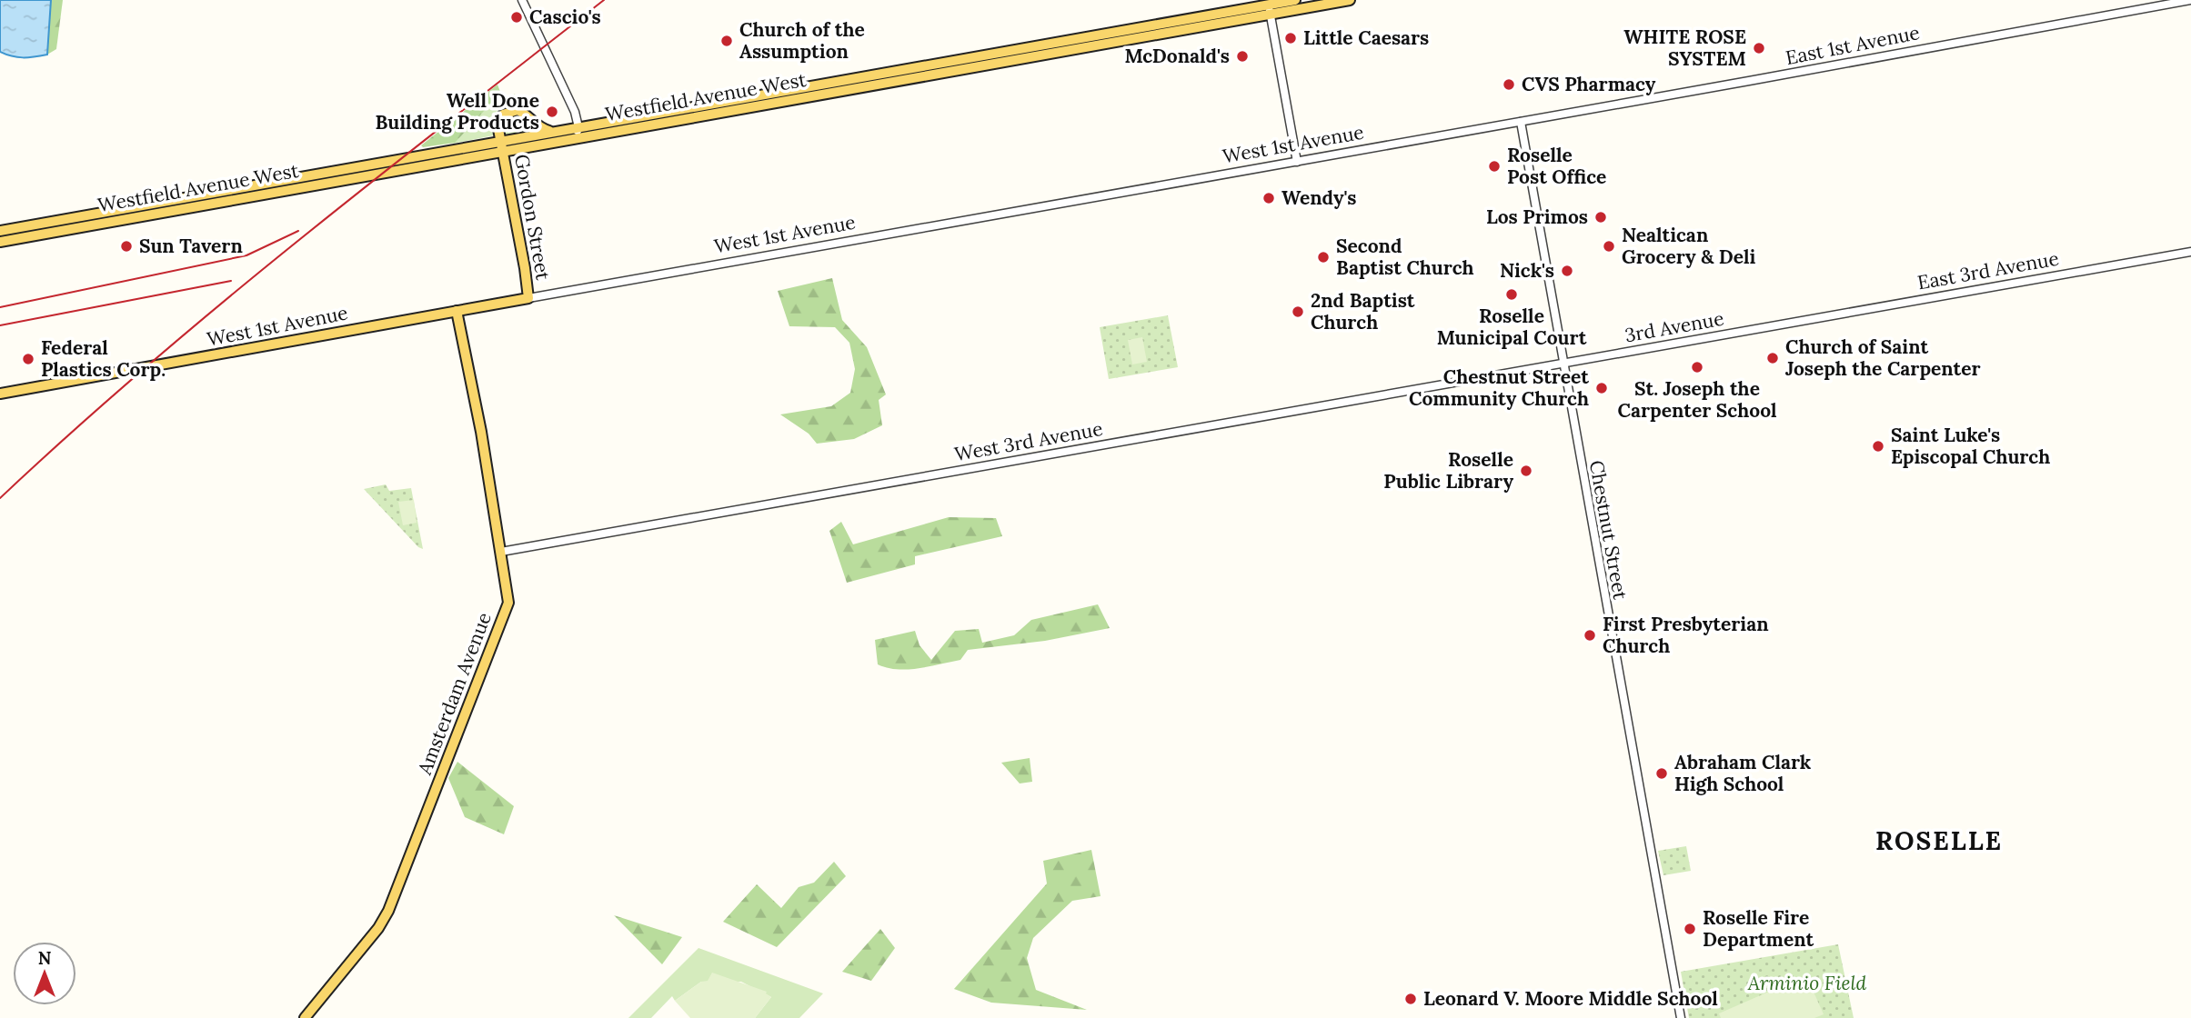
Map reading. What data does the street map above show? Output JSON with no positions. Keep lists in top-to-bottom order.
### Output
{
  "streets": {
    "main road": [
      "Westfield Avenue West",
      "West 1st Avenue",
      "Gordon Street",
      "Amsterdam Avenue"
    ],
    "street": [
      "East 1st Avenue",
      "East 3rd Avenue",
      "3rd Avenue",
      "West 3rd Avenue",
      "Chestnut Street"
    ]
  },
  "crossings": [
    ["East 1st Avenue", "West 1st Avenue"],
    ["East 1st Avenue", "Chestnut Street"],
    ["Westfield Avenue West", "Gordon Street"],
    ["West 1st Avenue", "Gordon Street"],
    ["West 1st Avenue", "Chestnut Street"],
    ["West 1st Avenue", "Amsterdam Avenue"],
    ["East 3rd Avenue", "3rd Avenue"],
    ["3rd Avenue", "West 3rd Avenue"],
    ["3rd Avenue", "Chestnut Street"],
    ["West 3rd Avenue", "Chestnut Street"],
    ["West 3rd Avenue", "Amsterdam Avenue"]
  ],
  "districts": ["ROSELLE"],
  "parks": ["Arminio Field"],
  "places": [
    "Cascio's",
    "Little Caesars",
    "Church of the Assumption",
    "WHITE ROSE SYSTEM",
    "McDonald's",
    "CVS Pharmacy",
    "Well Done Building Products",
    "Roselle Post Office",
    "Wendy's",
    "Los Primos",
    "Sun Tavern",
    "Nealtican Grocery & Deli",
    "Second Baptist Church",
    "Nick's",
    "Roselle Municipal Court",
    "2nd Baptist Church",
    "Church of Saint Joseph the Carpenter",
    "Federal Plastics Corp.",
    "St. Joseph the Carpenter School",
    "Chestnut Street Community Church",
    "Saint Luke's Episcopal Church",
    "Roselle Public Library",
    "First Presbyterian Church",
    "Abraham Clark High School",
    "Roselle Fire Department",
    "Leonard V. Moore Middle School"
  ],
  "north": "top"
}
